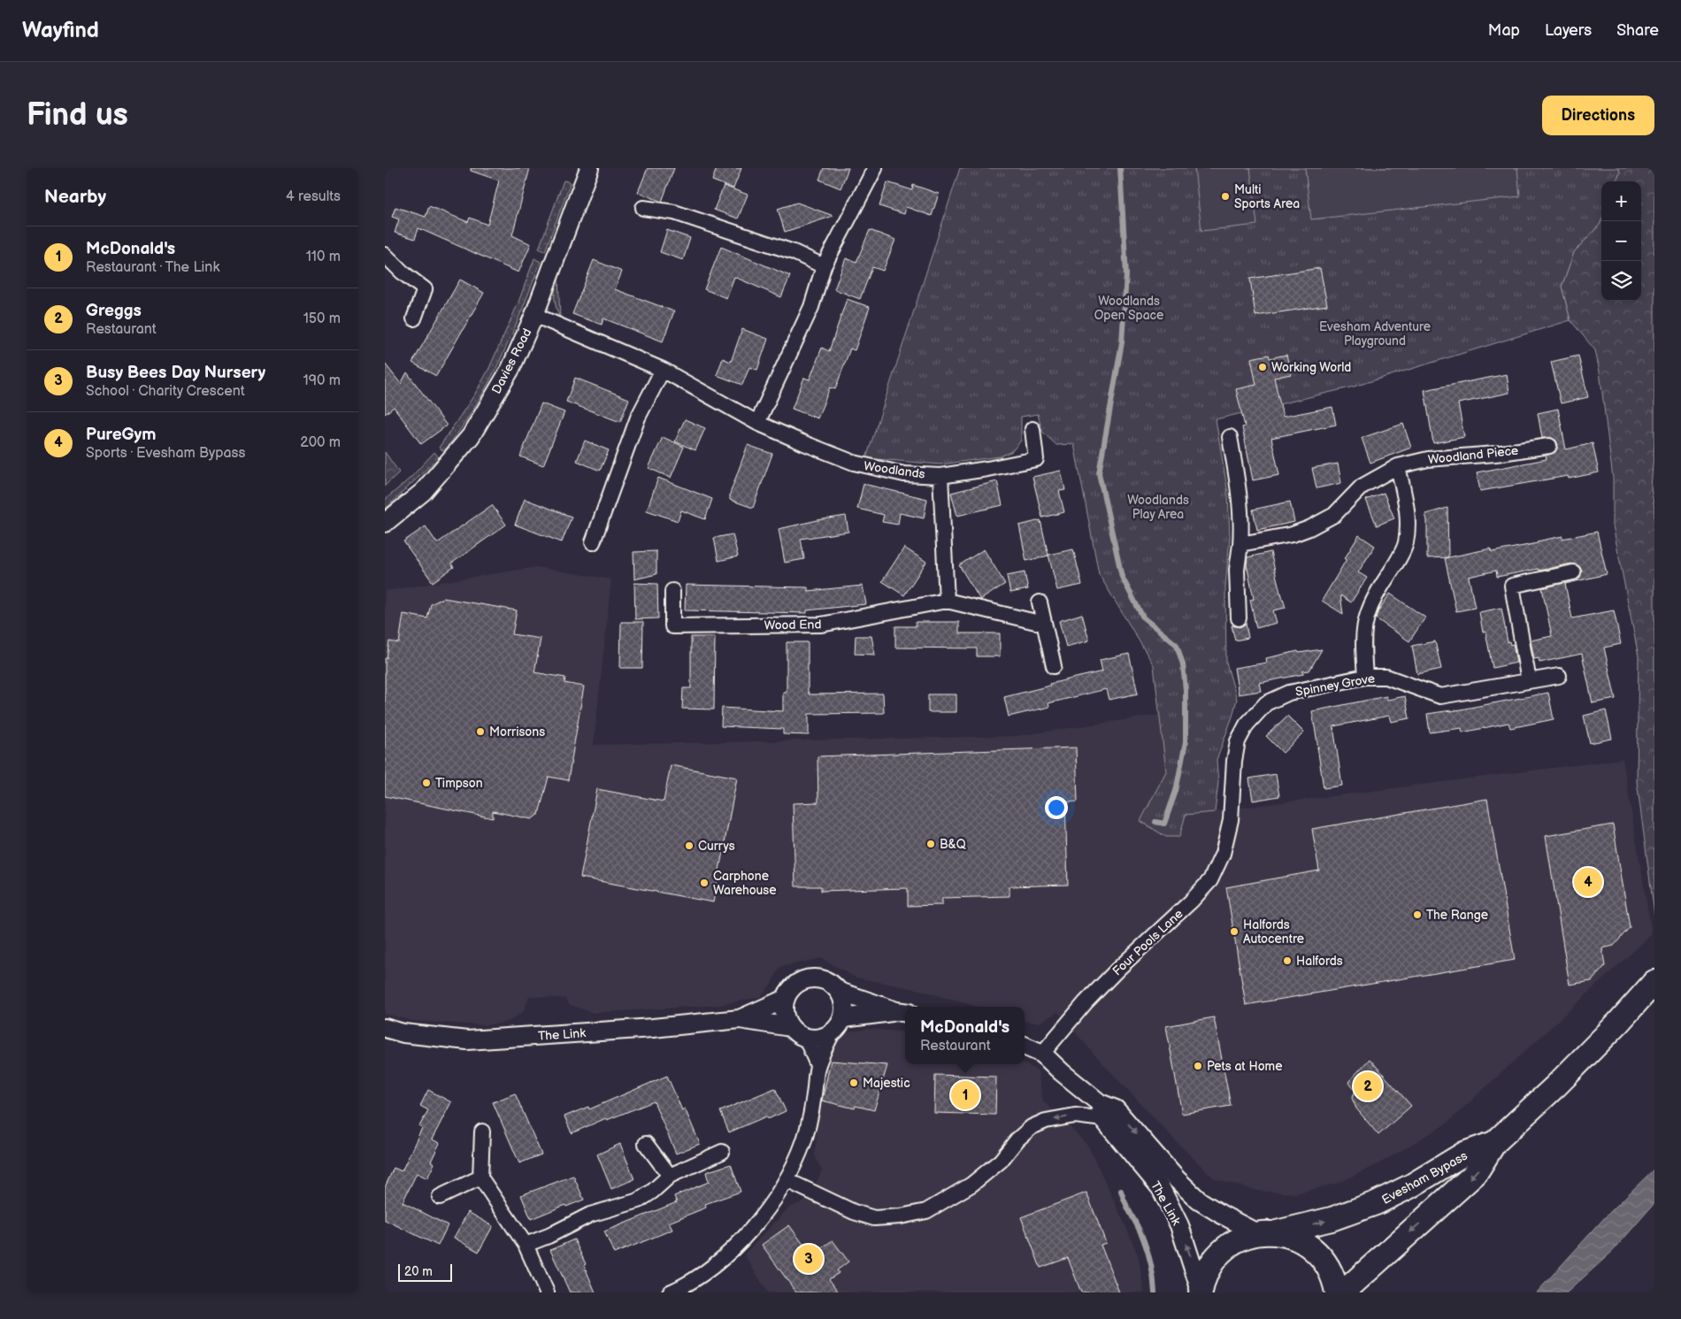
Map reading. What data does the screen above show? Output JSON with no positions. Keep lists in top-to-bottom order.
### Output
{
  "streets": {
    "highway": ["Evesham Bypass"],
    "street": [
      "Davies Road",
      "Woodland Piece",
      "Woodlands",
      "Wood End",
      "Spinney Grove",
      "Four Pools Lane",
      "The Link"
    ]
  },
  "crossings": [
    ["Davies Road", "Woodlands"],
    ["Spinney Grove", "Four Pools Lane"],
    ["Four Pools Lane", "The Link"],
    ["The Link", "Evesham Bypass"]
  ],
  "parks": ["Woodlands Open Space", "Evesham Adventure Playground", "Woodlands Play Area"],
  "places": [
    "Multi Sports Area",
    "Working World",
    "Morrisons",
    "Timpson",
    "B&Q",
    "Currys",
    "Carphone Warehouse",
    "The Range",
    "Halfords Autocentre",
    "Halfords",
    "Pets at Home",
    "Majestic"
  ],
  "scale_bar": "20 m",
  "page": {
    "header": "Wayfind",
    "nav": ["Map", "Layers", "Share"],
    "buttons": "Directions",
    "title": "Find us",
    "heading": ["Nearby", "4 results"],
    "map_buttons": ["+", "−"],
    "list": [
      {
        "mark": "1",
        "name": "McDonald's",
        "note": "Restaurant · The Link",
        "value": "110 m"
      },
      {
        "mark": "2",
        "name": "Greggs",
        "note": "Restaurant",
        "value": "150 m"
      },
      {
        "mark": "3",
        "name": "Busy Bees Day Nursery",
        "note": "School · Charity Crescent",
        "value": "190 m"
      },
      {
        "mark": "4",
        "name": "PureGym",
        "note": "Sports · Evesham Bypass",
        "value": "200 m"
      }
    ],
    "pins": [
      "4",
      "2",
      "1",
      "3"
    ],
    "popup": ["McDonald's", "Restaurant"],
    "scale": "20 m"
  }
}
